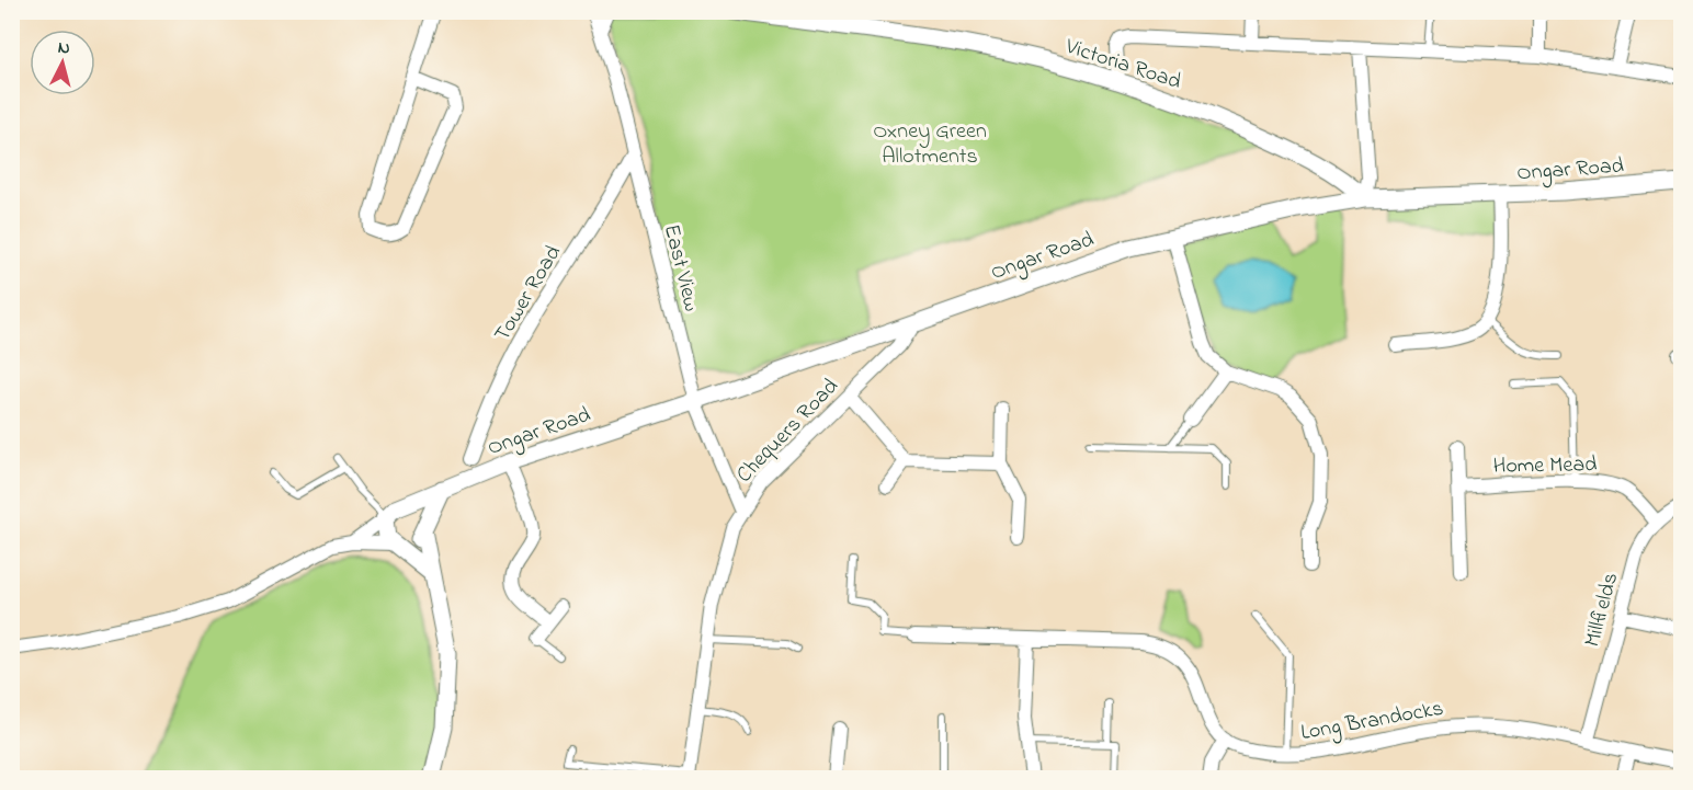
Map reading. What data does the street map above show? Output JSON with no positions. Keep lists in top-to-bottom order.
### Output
{
  "streets": {
    "street": [
      "Victoria Road",
      "Ongar Road",
      "East View",
      "Tower Road",
      "Chequers Road",
      "Home Mead",
      "Millfields",
      "Long Brandocks"
    ]
  },
  "crossings": [
    ["Victoria Road", "Ongar Road"],
    ["Ongar Road", "East View"],
    ["Ongar Road", "Chequers Road"],
    ["East View", "Tower Road"],
    ["East View", "Chequers Road"],
    ["Home Mead", "Millfields"],
    ["Millfields", "Long Brandocks"]
  ],
  "parks": ["Oxney Green Allotments"],
  "north": "top"
}
